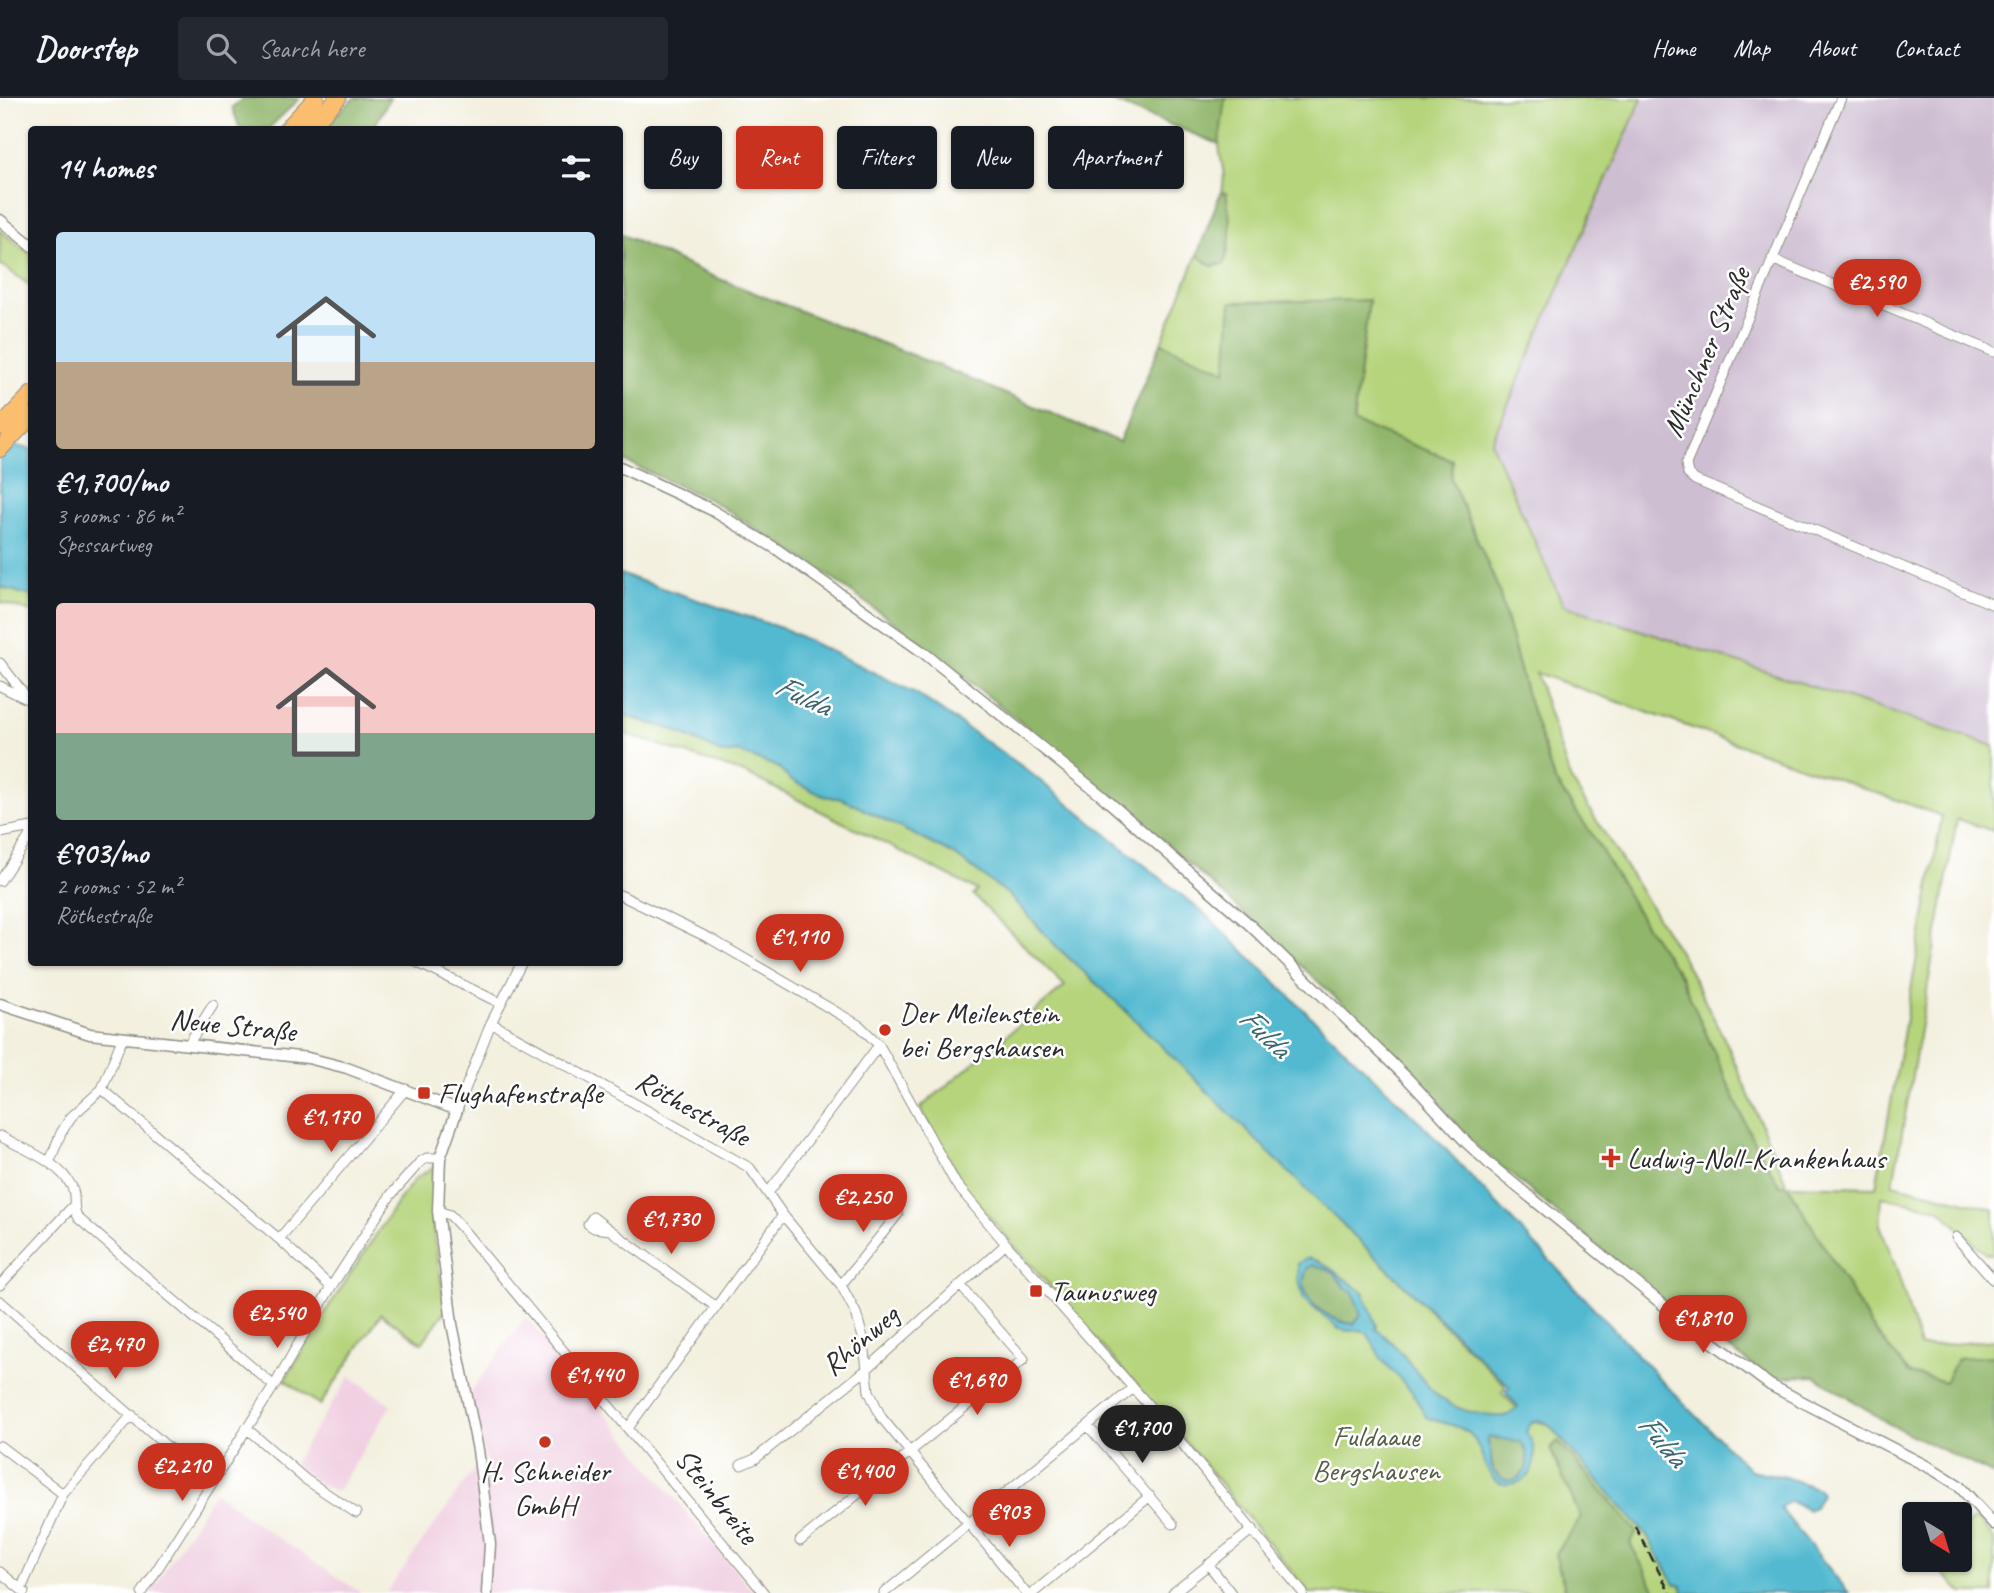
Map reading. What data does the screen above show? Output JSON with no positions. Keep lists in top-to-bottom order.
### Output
{
  "streets": {
    "street": [
      "Münchner Straße",
      "Neue Straße",
      "Röthestraße",
      "Rhönweg",
      "Steinbreite"
    ]
  },
  "crossings": [
    ["Röthestraße", "Rhönweg"]
  ],
  "water": ["Fulda"],
  "parks": ["Fuldaaue Bergshausen"],
  "places": {
    "other": ["Der Meilenstein bei Bergshausen", "H. Schneider GmbH"],
    "transit": ["Flughafenstraße", "Taunusweg"],
    "health": ["Ludwig-Noll-Krankenhaus"]
  },
  "north": "bottom right",
  "page": {
    "header": "Doorstep",
    "search": "Search here",
    "nav": [
      "Home",
      "Map",
      "About",
      "Contact"
    ],
    "chip": [
      "Buy",
      "Rent",
      "Filters",
      "New",
      "Apartment"
    ],
    "heading": "14 homes",
    "list": [
      {
        "name": "€1,700/mo",
        "note": "3 rooms · 86 m² · Spessartweg"
      },
      {
        "name": "€903/mo",
        "note": "2 rooms · 52 m² · Röthestraße"
      }
    ],
    "price": [
      "€2,590",
      "€1,110",
      "€1,170",
      "€2,250",
      "€1,730",
      "€2,540",
      "€1,810",
      "€2,470",
      "€1,440",
      "€1,690",
      "€1,700",
      "€2,210",
      "€1,400",
      "€903"
    ]
  }
}
